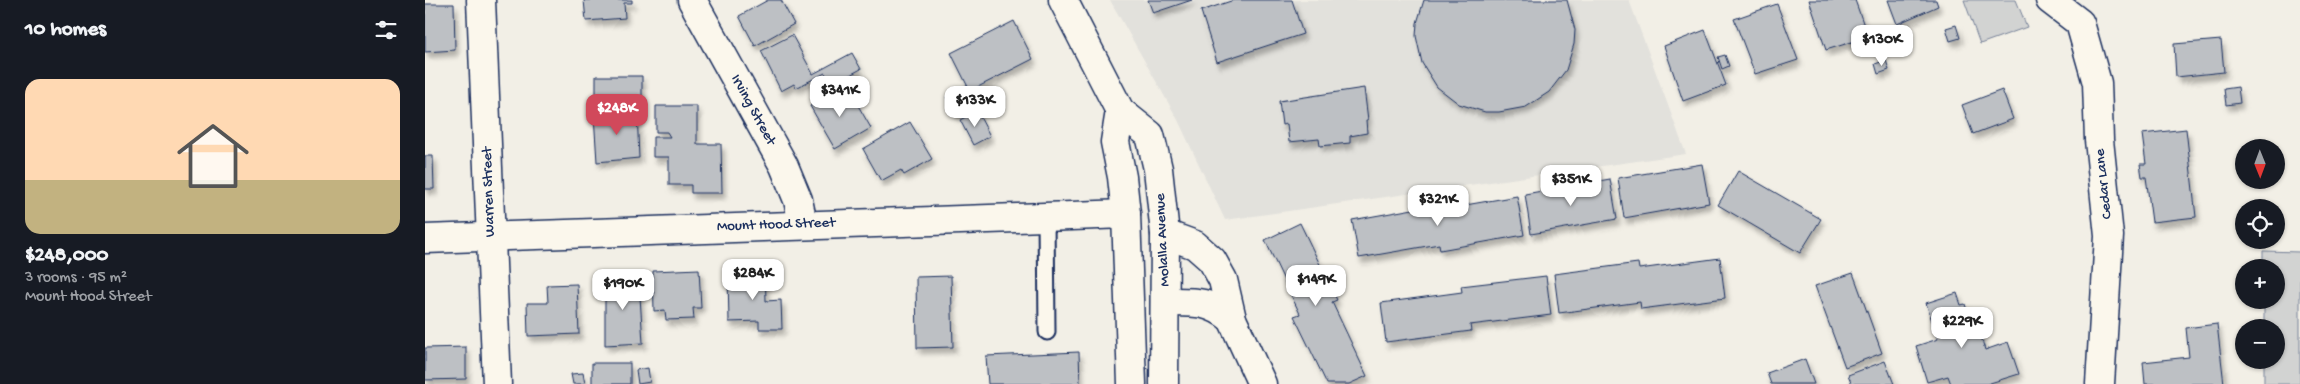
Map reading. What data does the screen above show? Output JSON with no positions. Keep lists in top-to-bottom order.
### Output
{
  "streets": {
    "street": [
      "Irving Street",
      "Cedar Lane",
      "Warren Street",
      "Mount Hood Street",
      "Molalla Avenue"
    ]
  },
  "crossings": [
    ["Irving Street", "Mount Hood Street"],
    ["Warren Street", "Mount Hood Street"]
  ],
  "north": "bottom",
  "page": {
    "heading": "10 homes",
    "price": [
      "$130K",
      "$341K",
      "$133K",
      "$248K",
      "$351K",
      "$321K",
      "$284K",
      "$149K",
      "$190K",
      "$229K"
    ],
    "list": [
      {
        "name": "$248,000",
        "note": "3 rooms · 95 m² · Mount Hood Street"
      }
    ],
    "map_buttons": ["+", "−"]
  }
}
